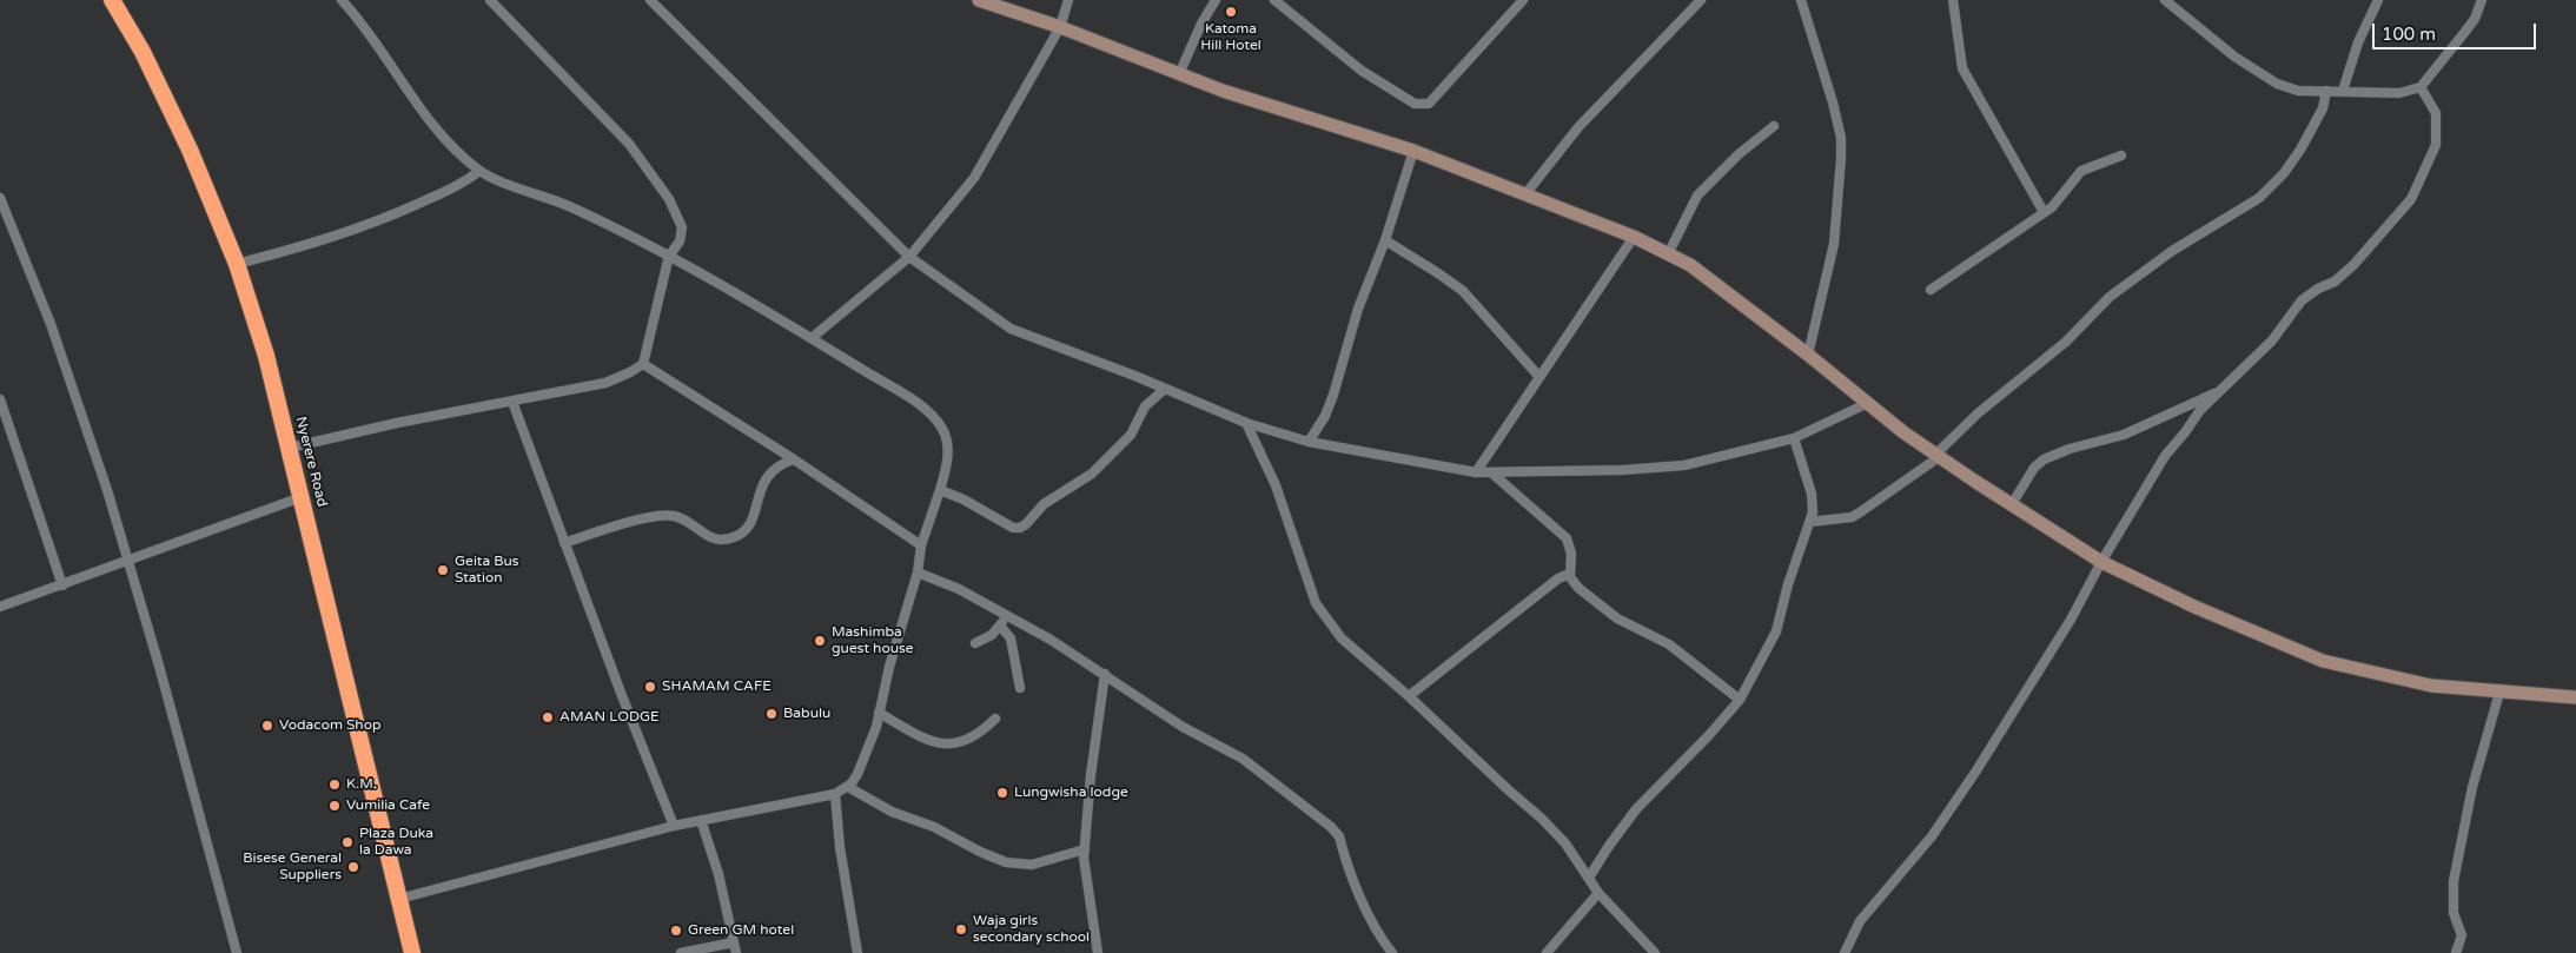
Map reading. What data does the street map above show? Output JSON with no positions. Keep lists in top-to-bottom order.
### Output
{
  "streets": {
    "highway": ["Nyerere Road"]
  },
  "places": [
    "Katoma Hill Hotel",
    "Geita Bus Station",
    "Mashimba guest house",
    "SHAMAM CAFE",
    "Babulu",
    "AMAN LODGE",
    "Vodacom Shop",
    "K.M.",
    "Lungwisha lodge",
    "Vumilia Cafe",
    "Plaza Duka la Dawa",
    "Bisese General Suppliers",
    "Waja girls secondary school",
    "Green GM hotel"
  ],
  "scale_bar": "100 m"
}
